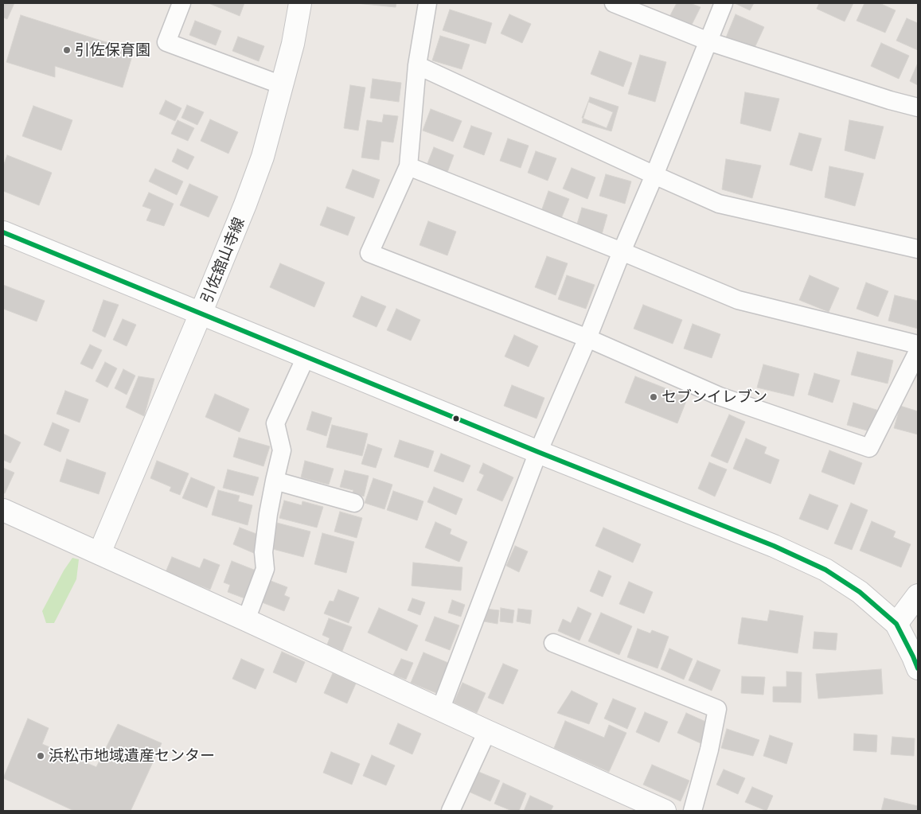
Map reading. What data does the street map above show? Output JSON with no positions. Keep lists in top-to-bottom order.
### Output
{
  "streets": {
    "main road": ["引佐舘山寺線"]
  },
  "places": ["引佐保育園", "セブンイレブン", "浜松市地域遺産センター"]
}
